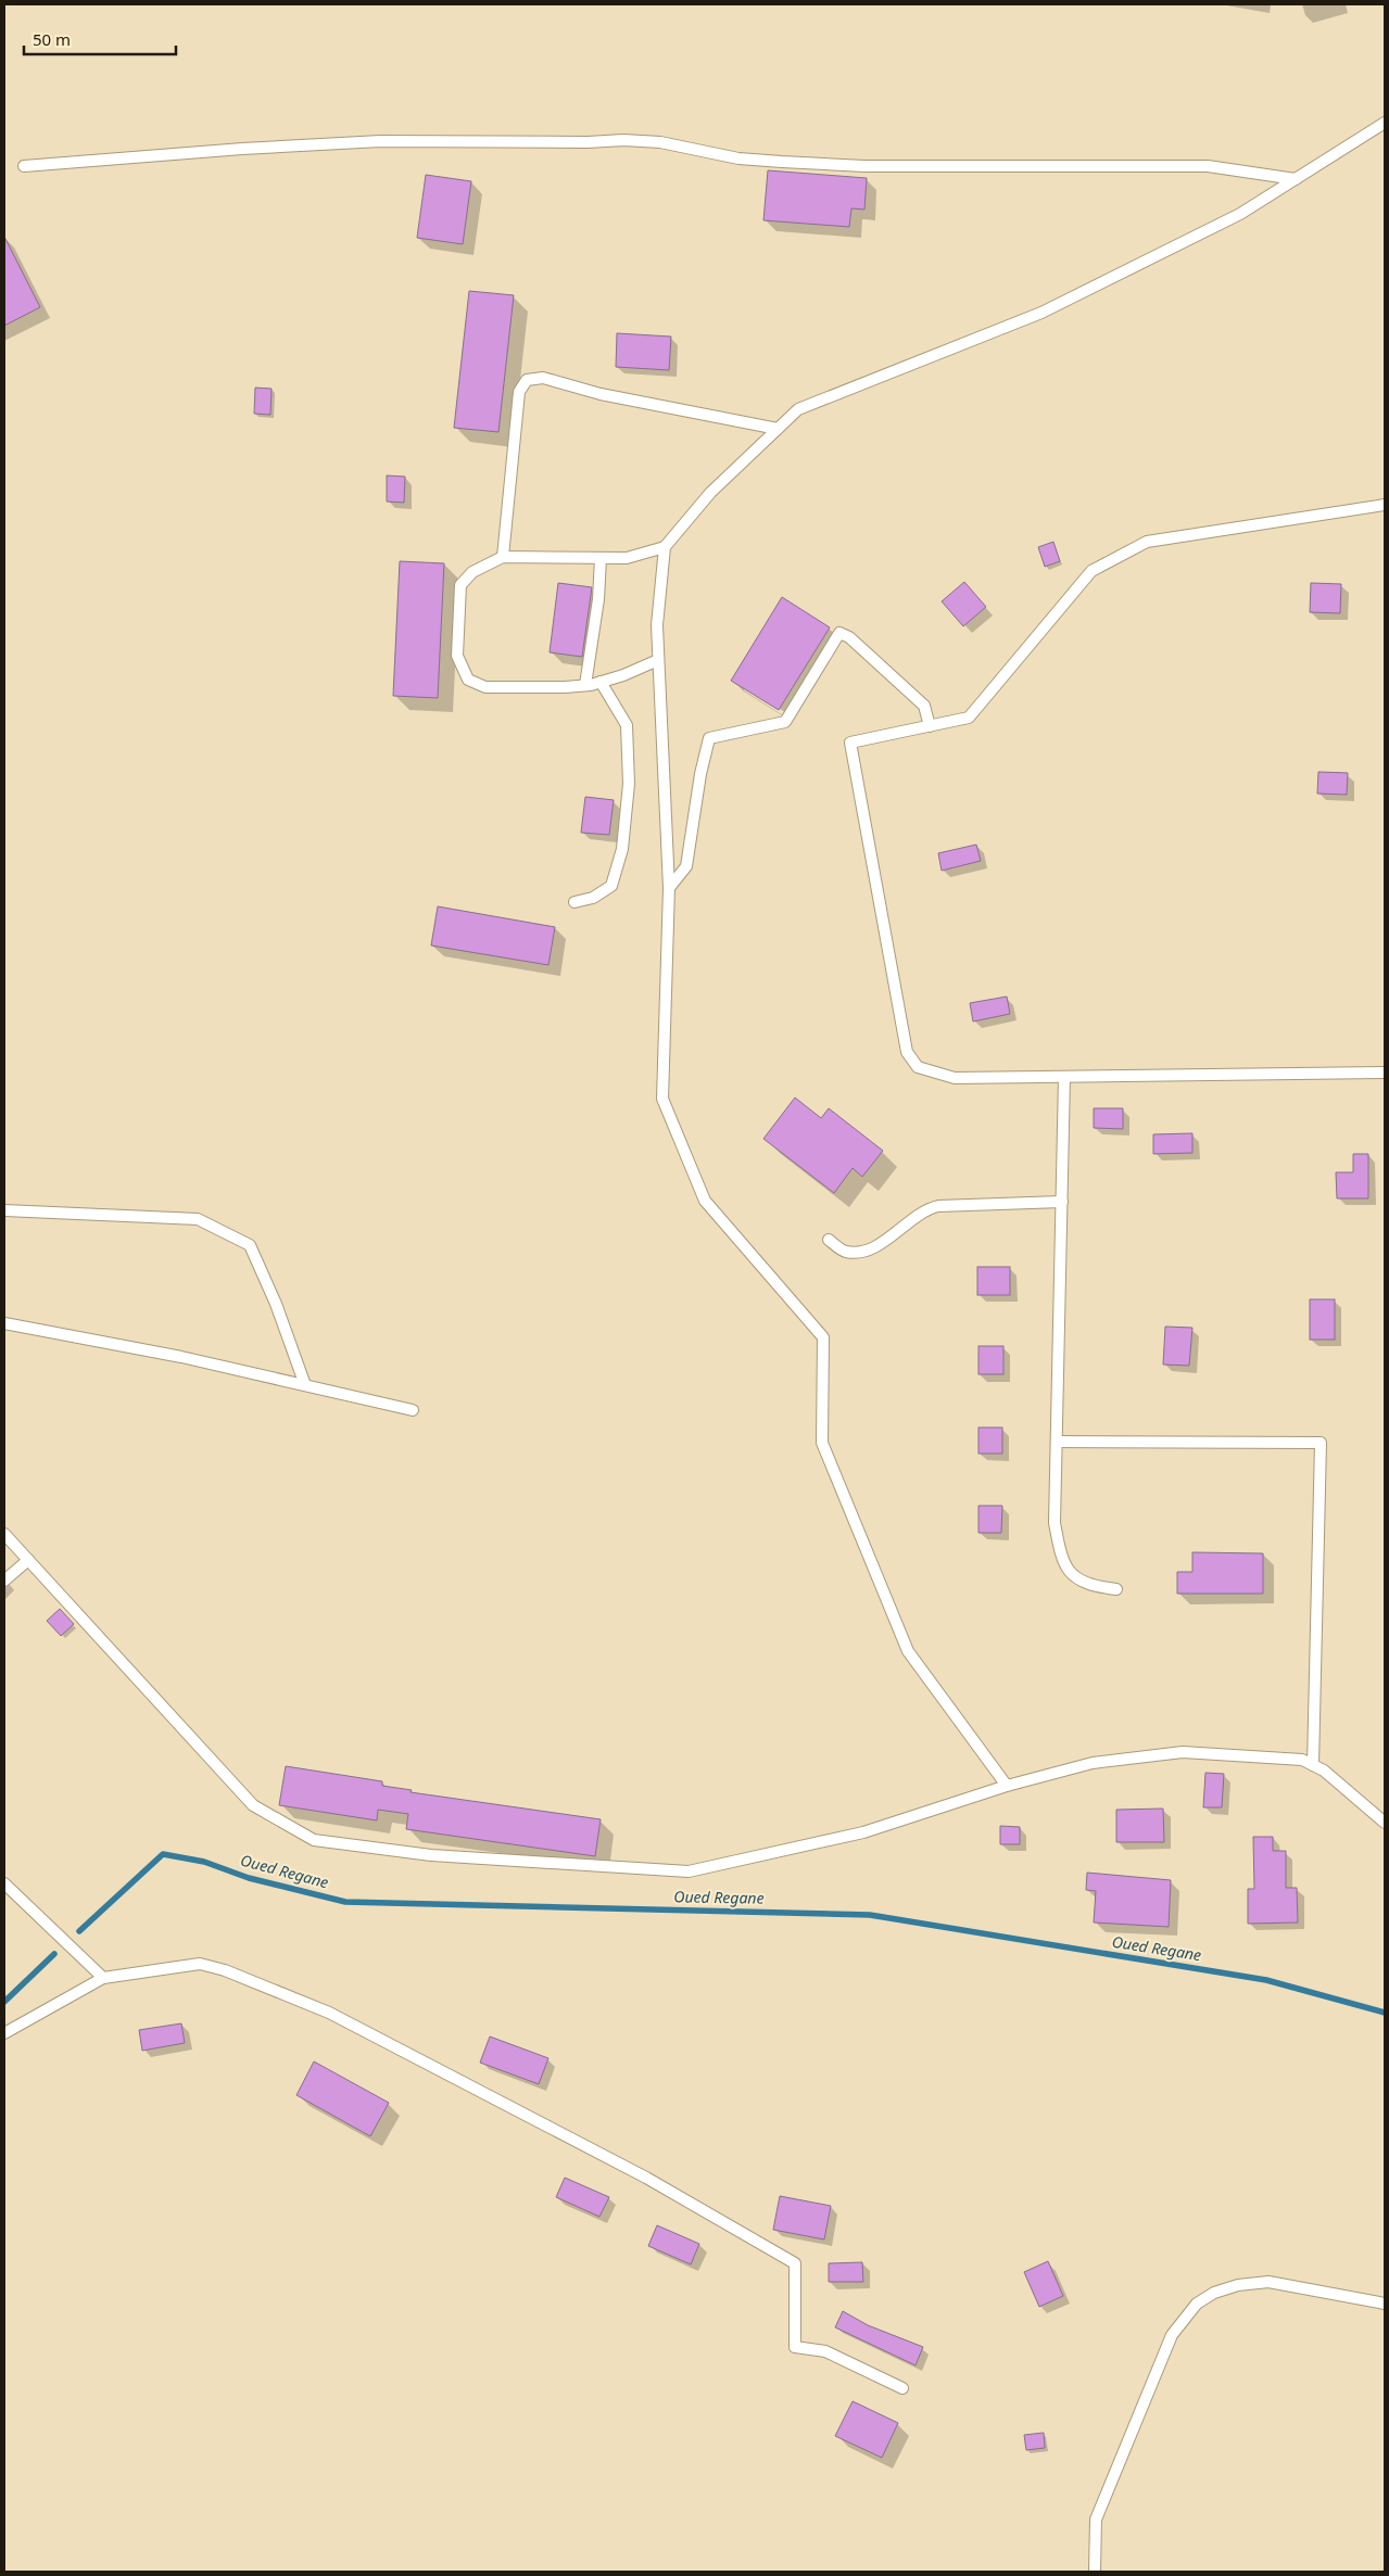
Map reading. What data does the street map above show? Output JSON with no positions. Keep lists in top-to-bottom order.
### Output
{
  "water": ["Oued Regane"],
  "scale_bar": "50 m"
}
